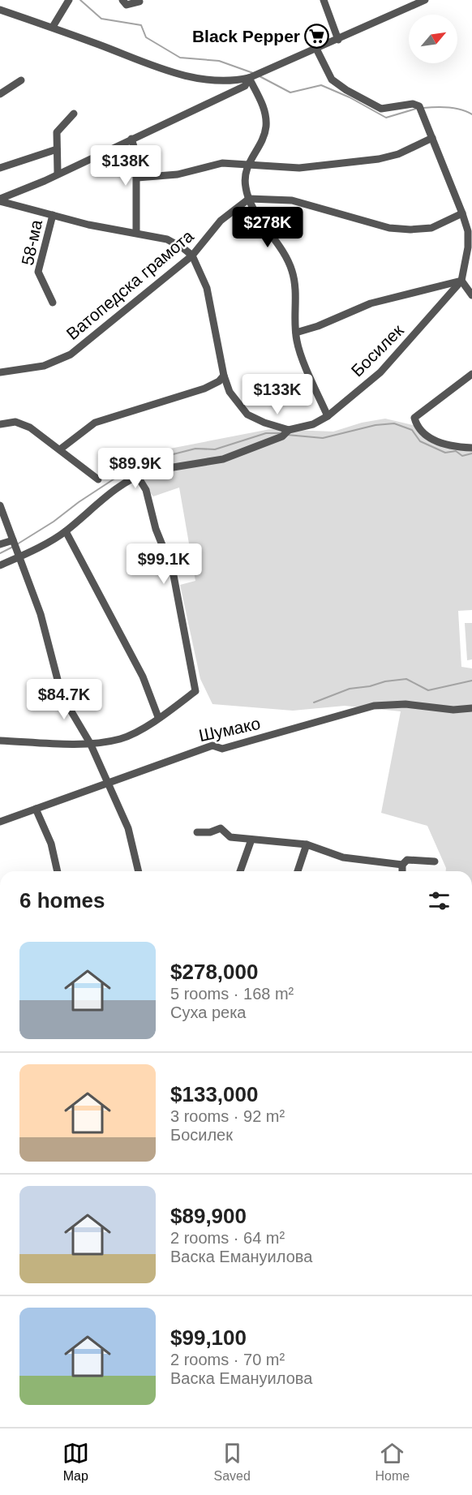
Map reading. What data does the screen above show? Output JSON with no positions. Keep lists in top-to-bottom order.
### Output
{
  "streets": {
    "street": [
      "58-ма",
      "Ватопедска грамота",
      "Босилек",
      "Шумако"
    ]
  },
  "crossings": [
    ["Ватопедска грамота", "Босилек"]
  ],
  "places": {
    "supermarket": ["Black Pepper"]
  },
  "north": "top right",
  "page": {
    "price": [
      "$138K",
      "$278K",
      "$133K",
      "$89.9K",
      "$99.1K",
      "$84.7K"
    ],
    "heading": "6 homes",
    "list": [
      {
        "name": "$278,000",
        "note": "5 rooms · 168 m² · Суха река"
      },
      {
        "name": "$133,000",
        "note": "3 rooms · 92 m² · Босилек"
      },
      {
        "name": "$89,900",
        "note": "2 rooms · 64 m² · Васка Емануилова"
      },
      {
        "name": "$99,100",
        "note": "2 rooms · 70 m² · Васка Емануилова"
      }
    ],
    "tabs": ["Map", "Saved", "Home"]
  }
}
